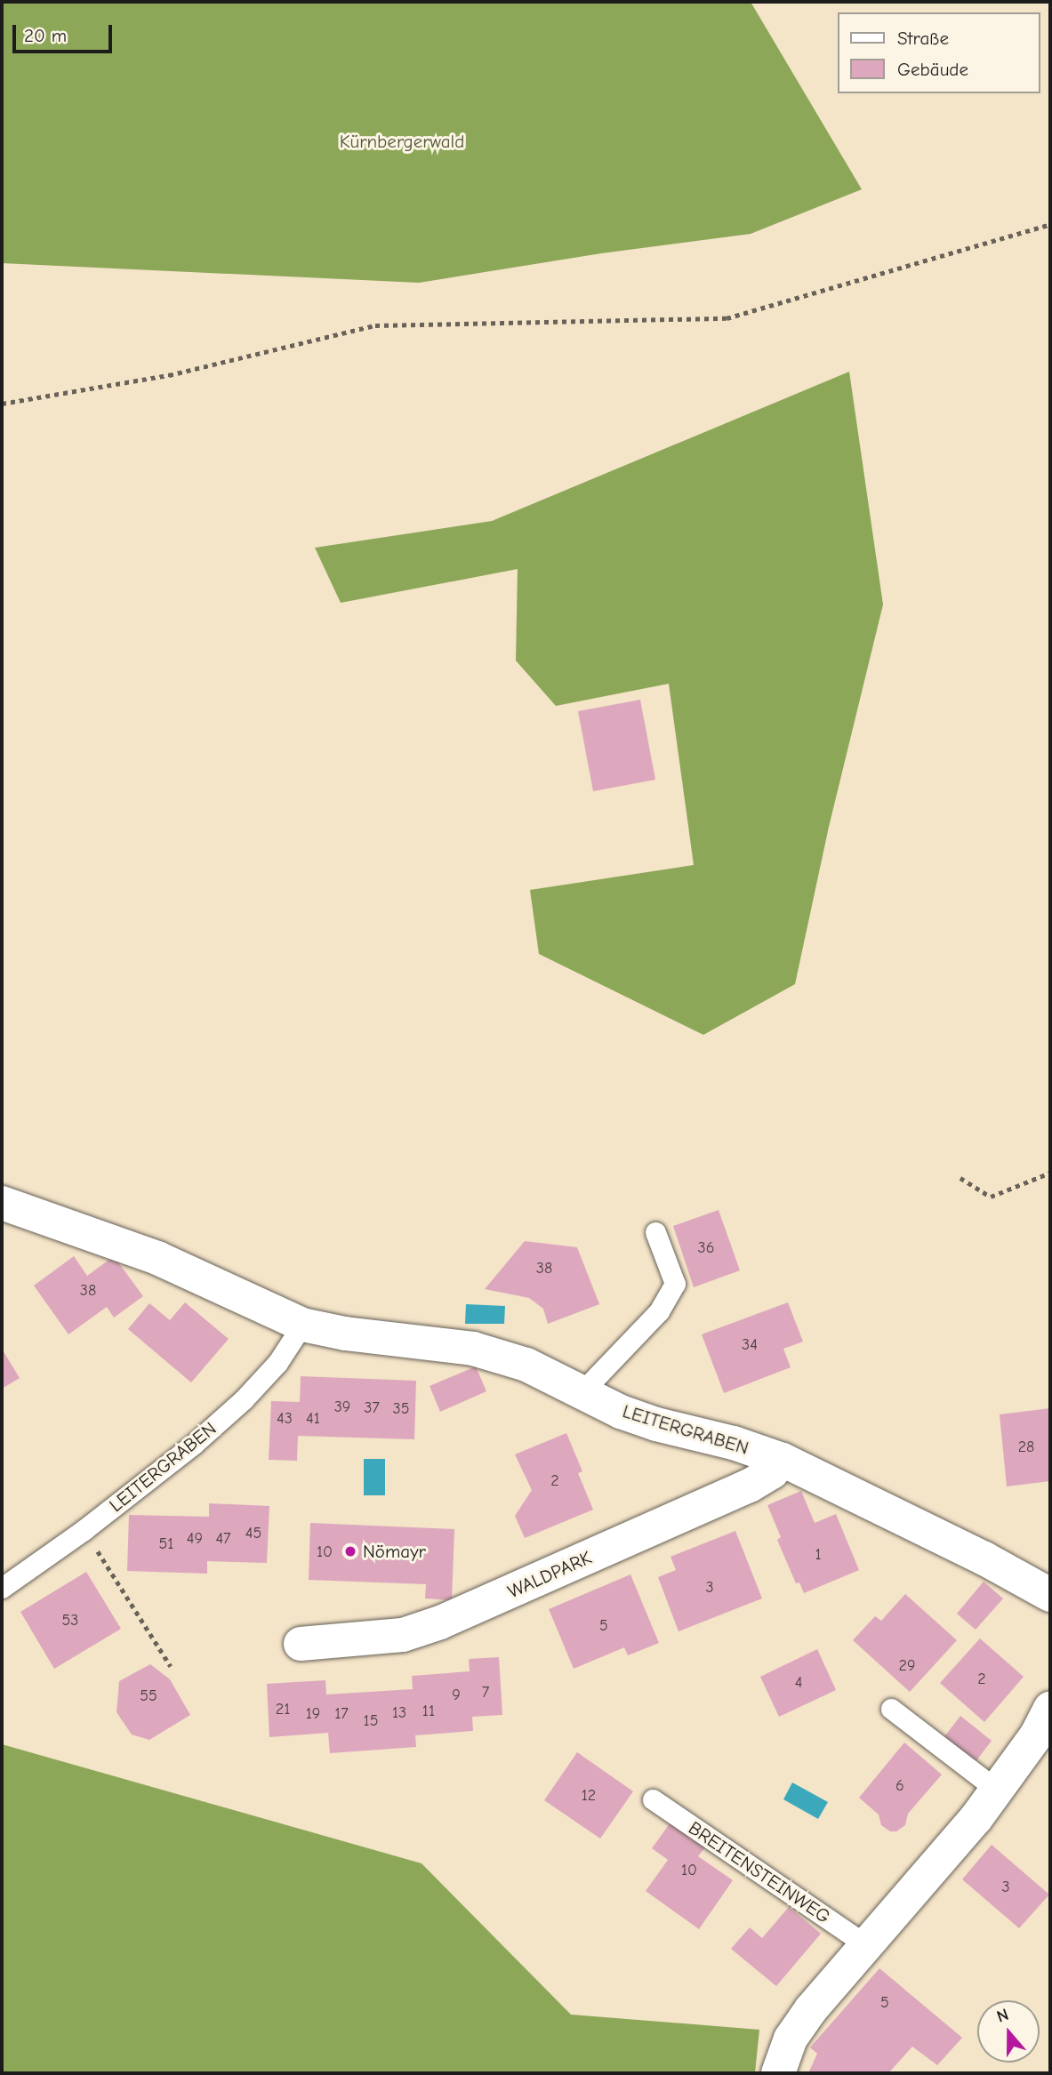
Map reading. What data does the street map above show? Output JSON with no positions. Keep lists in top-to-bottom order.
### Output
{
  "streets": {
    "street": ["LEITERGRABEN", "WALDPARK"],
    "lane": ["BREITENSTEINWEG"]
  },
  "crossings": [
    ["LEITERGRABEN", "WALDPARK"]
  ],
  "parks": ["Kürnbergerwald"],
  "places": ["Nömayr"],
  "house_numbers": [
    "36",
    "38",
    "38",
    "34",
    "39",
    "37",
    "35",
    "43",
    "41",
    "28",
    "2",
    "45",
    "49",
    "47",
    "51",
    "10",
    "1",
    "3",
    "53",
    "5",
    "29",
    "2",
    "4",
    "7",
    "9",
    "55",
    "21",
    "11",
    "13",
    "19",
    "17",
    "15",
    "6",
    "12",
    "10",
    "3",
    "5"
  ],
  "legend": ["Straße", "Gebäude"],
  "scale_bar": "20 m",
  "north": "top"
}
